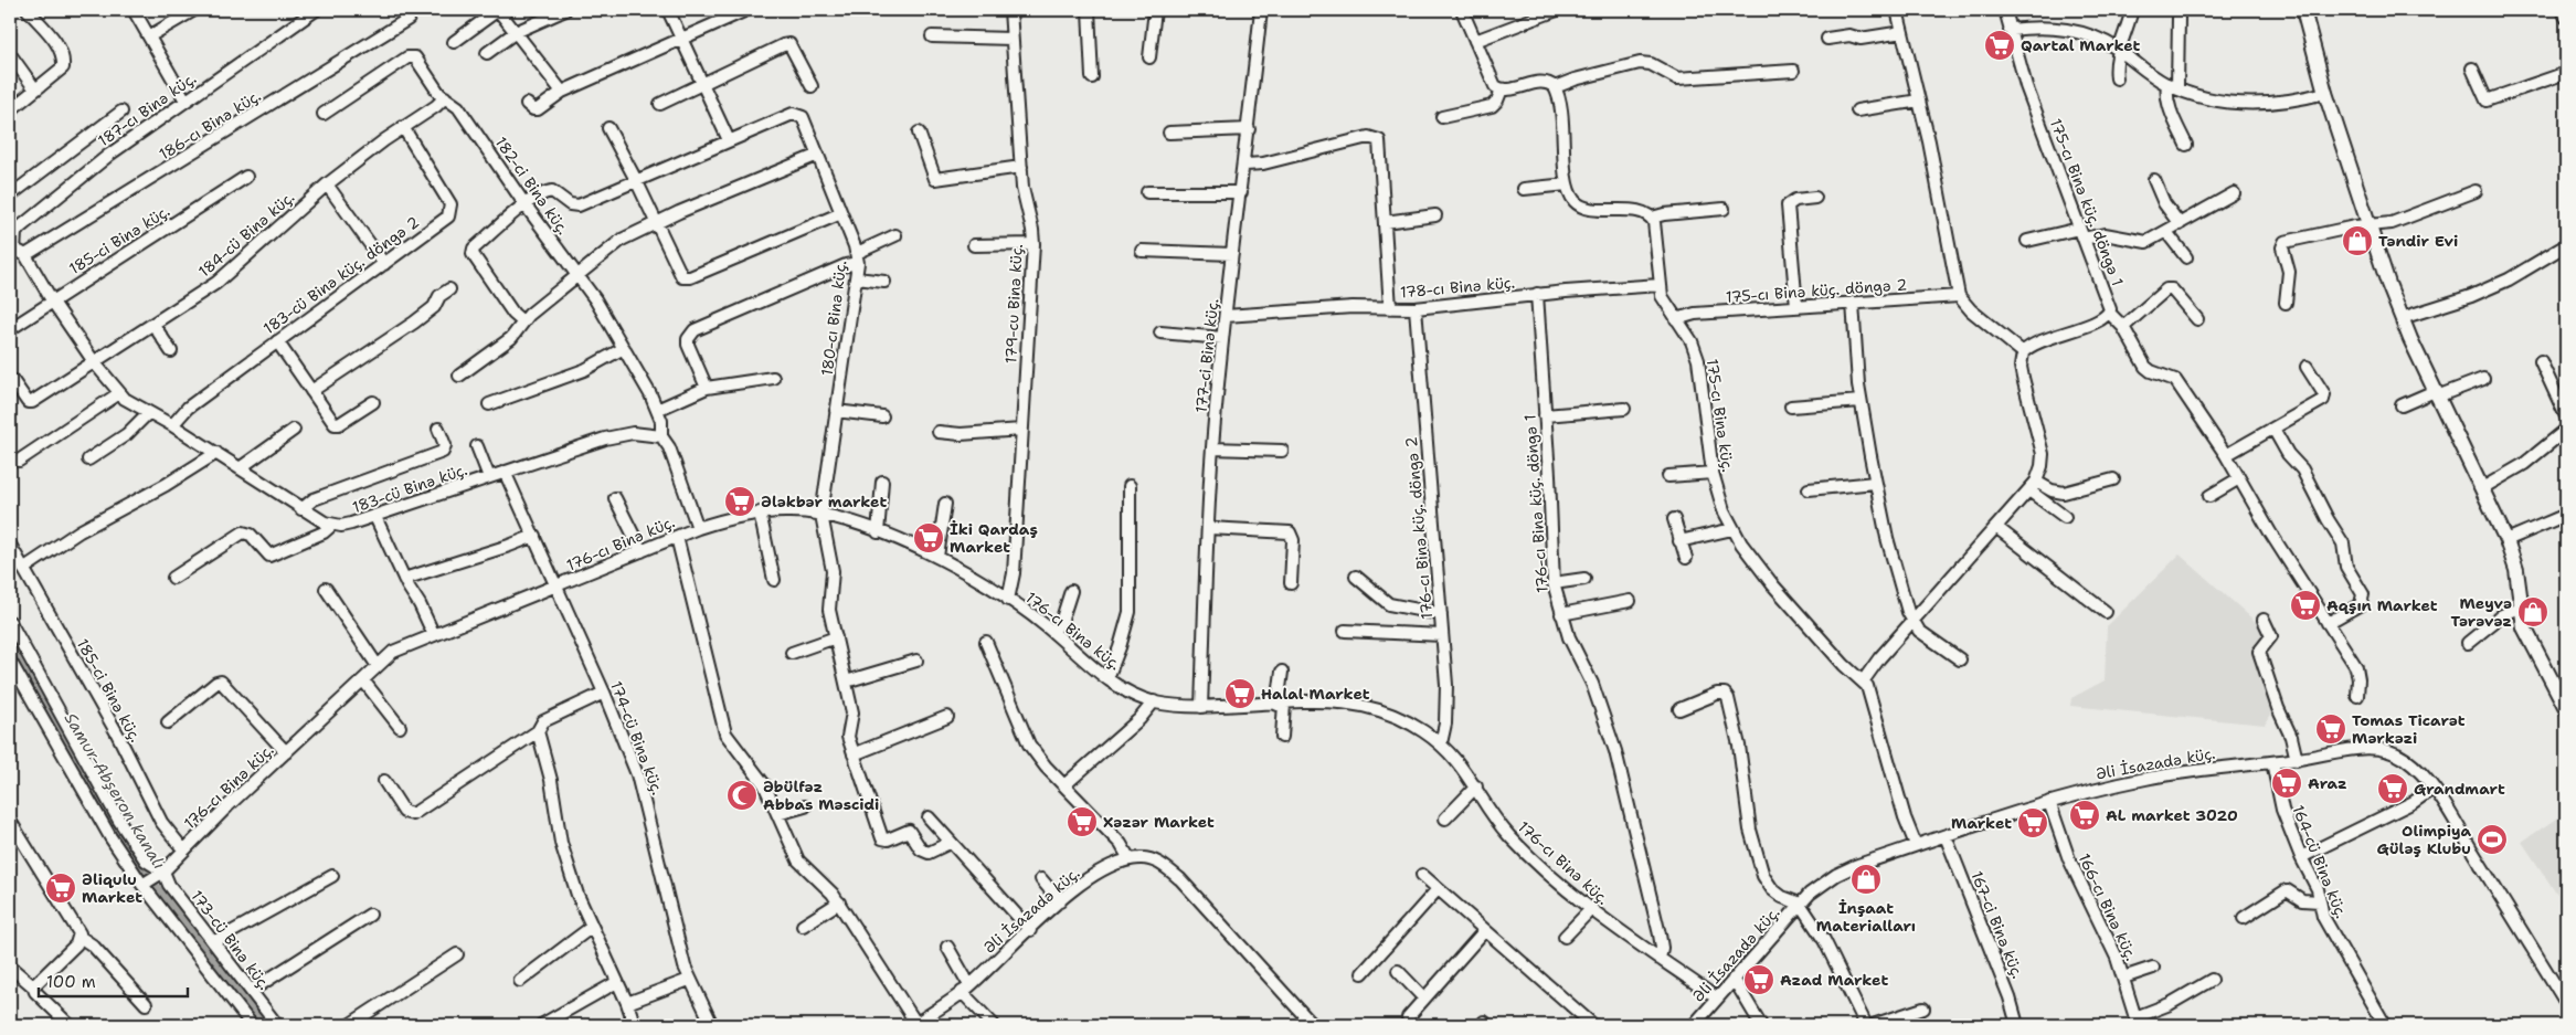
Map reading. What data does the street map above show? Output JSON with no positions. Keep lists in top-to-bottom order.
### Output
{
  "streets": {
    "street": [
      "187-cı Binə küç.",
      "186-cı Binə küç.",
      "182-ci Binə küç.",
      "175-cı Binə küç. döngə 1",
      "184-cü Binə küç.",
      "185-ci Binə küç.",
      "183-cü Binə küç. döngə 2",
      "178-cı Binə küç.",
      "175-cı Binə küç. döngə 2",
      "179-cu Binə küç.",
      "180-cı Binə küç.",
      "177-ci Binə küç.",
      "175-cı Binə küç.",
      "183-cü Binə küç.",
      "176-cı Binə küç. döngə 1",
      "176-cı Binə küç. döngə 2",
      "176-cı Binə küç.",
      "174-cü Binə küç.",
      "Əli İsazadə küç.",
      "164-cü Binə küç.",
      "166-cı Binə küç.",
      "167-ci Binə küç.",
      "173-cü Binə küç."
    ]
  },
  "crossings": [
    ["187-cı Binə küç.", "186-cı Binə küç."],
    ["182-ci Binə küç.", "184-cü Binə küç."],
    ["182-ci Binə küç.", "180-cı Binə küç."],
    ["182-ci Binə küç.", "183-cü Binə küç."],
    ["184-cü Binə küç.", "183-cü Binə küç. döngə 2"],
    ["185-ci Binə küç.", "176-cı Binə küç."],
    ["178-cı Binə küç.", "177-ci Binə küç."],
    ["178-cı Binə küç.", "175-cı Binə küç."],
    ["178-cı Binə küç.", "176-cı Binə küç. döngə 1"],
    ["178-cı Binə küç.", "176-cı Binə küç. döngə 2"],
    ["175-cı Binə küç. döngə 2", "175-cı Binə küç."],
    ["179-cu Binə küç.", "176-cı Binə küç."],
    ["180-cı Binə küç.", "176-cı Binə küç."],
    ["177-ci Binə küç.", "176-cı Binə küç."],
    ["175-cı Binə küç.", "Əli İsazadə küç."],
    ["183-cü Binə küç.", "174-cü Binə küç."],
    ["176-cı Binə küç. döngə 1", "176-cı Binə küç."],
    ["176-cı Binə küç. döngə 2", "176-cı Binə küç."],
    ["176-cı Binə küç.", "174-cü Binə küç."],
    ["176-cı Binə küç.", "Əli İsazadə küç."],
    ["176-cı Binə küç.", "173-cü Binə küç."],
    ["Əli İsazadə küç.", "164-cü Binə küç."],
    ["Əli İsazadə küç.", "166-cı Binə küç."],
    ["Əli İsazadə küç.", "167-ci Binə küç."]
  ],
  "water": ["Samur-Abşeron kanalı"],
  "places": {
    "supermarket": [
      "Qartal Market",
      "Ələkbər market",
      "İki Qardaş Market",
      "Aqşın Market",
      "Halal Market",
      "Tomas Ticarət Mərkəzi",
      "Araz",
      "Grandmart",
      "AL market 3020",
      "Xəzər Market",
      "Market",
      "Əliqulu Market",
      "Azad Market"
    ],
    "shop": ["Təndir Evi", "Meyvə Tərəvəz", "İnşaat Materialları"],
    "mosque": ["Əbülfəz Abbas Məscidi"],
    "sports": ["Olimpiya Güləş Klubu"]
  },
  "scale_bar": "100 m"
}
